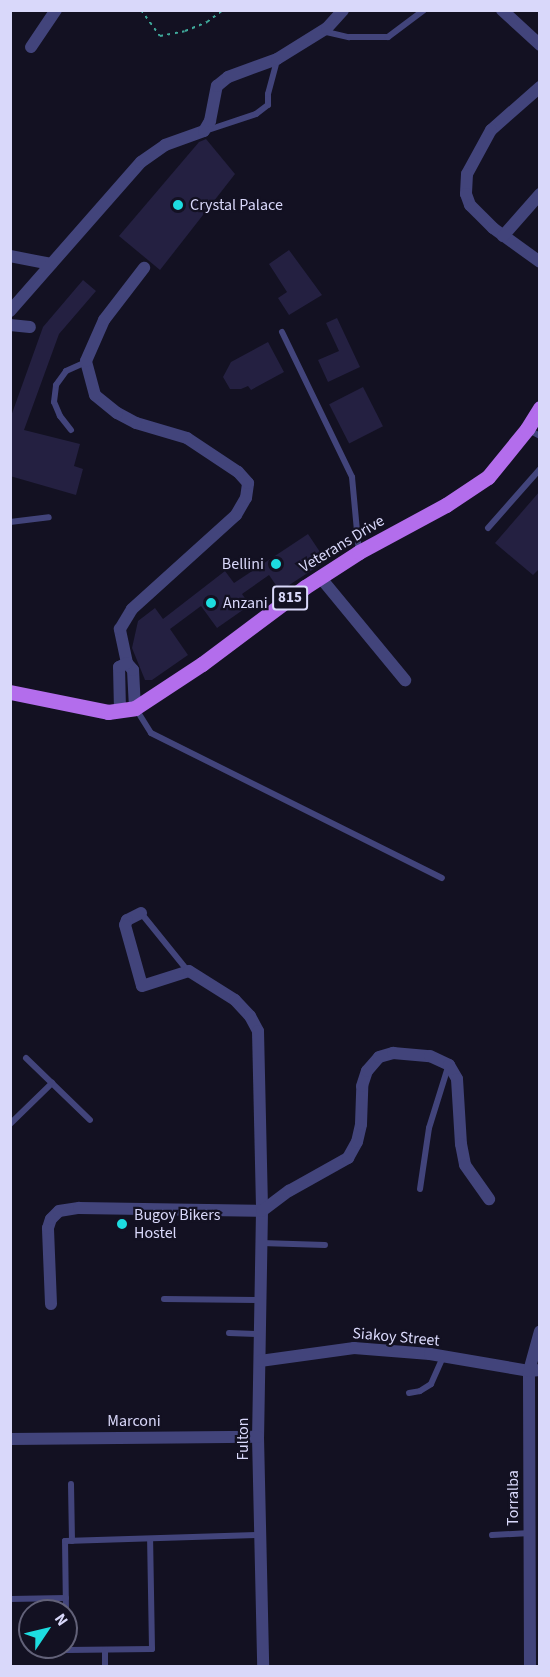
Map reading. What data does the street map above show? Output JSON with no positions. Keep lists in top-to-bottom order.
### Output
{
  "streets": {
    "main road": ["Veterans Drive", "815"],
    "street": [
      "Siakoy Street",
      "Marconi",
      "Fulton",
      "Torralba"
    ]
  },
  "crossings": [
    ["Siakoy Street", "Fulton"],
    ["Siakoy Street", "Torralba"],
    ["Marconi", "Fulton"]
  ],
  "places": [
    "Crystal Palace",
    "Bellini",
    "Anzani",
    "Bugoy Bikers Hostel"
  ],
  "north": "top right"
}
